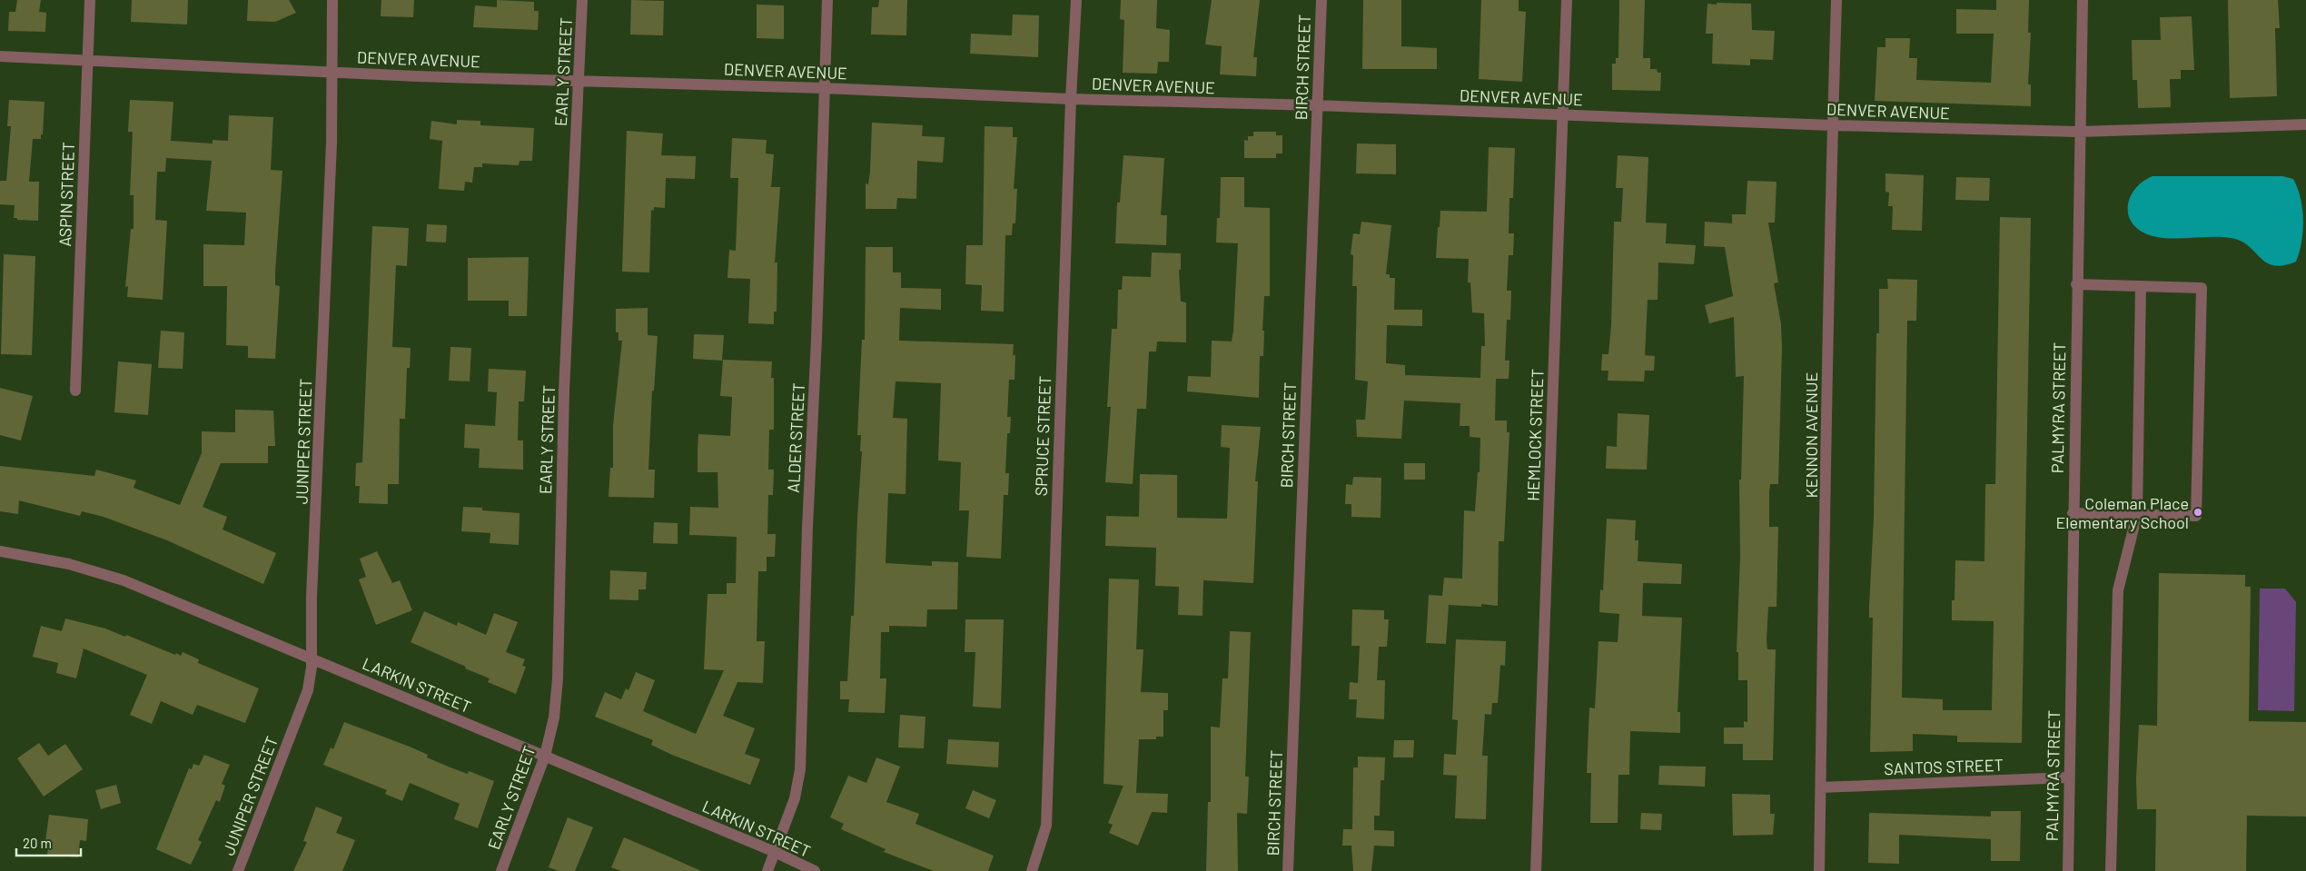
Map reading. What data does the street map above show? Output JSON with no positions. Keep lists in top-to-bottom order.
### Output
{
  "streets": {
    "street": [
      "DENVER AVENUE",
      "BIRCH STREET",
      "EARLY STREET",
      "ASPIN STREET",
      "PALMYRA STREET",
      "HEMLOCK STREET",
      "KENNON AVENUE",
      "SPRUCE STREET",
      "ALDER STREET",
      "JUNIPER STREET",
      "LARKIN STREET",
      "SANTOS STREET"
    ]
  },
  "crossings": [
    ["DENVER AVENUE", "BIRCH STREET"],
    ["DENVER AVENUE", "EARLY STREET"],
    ["DENVER AVENUE", "ASPIN STREET"],
    ["DENVER AVENUE", "PALMYRA STREET"],
    ["DENVER AVENUE", "HEMLOCK STREET"],
    ["DENVER AVENUE", "KENNON AVENUE"],
    ["DENVER AVENUE", "SPRUCE STREET"],
    ["DENVER AVENUE", "ALDER STREET"],
    ["DENVER AVENUE", "JUNIPER STREET"],
    ["EARLY STREET", "LARKIN STREET"],
    ["PALMYRA STREET", "SANTOS STREET"],
    ["KENNON AVENUE", "SANTOS STREET"],
    ["ALDER STREET", "LARKIN STREET"],
    ["JUNIPER STREET", "LARKIN STREET"]
  ],
  "places": ["Coleman Place Elementary School"],
  "scale_bar": "20 m"
}
